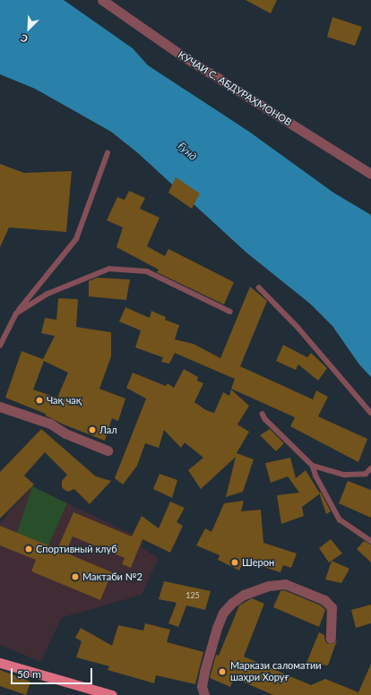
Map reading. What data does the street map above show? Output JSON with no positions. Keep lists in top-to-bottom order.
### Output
{
  "streets": {
    "street": ["КӮЧАИ С. АБДУРАҲМОНОВ"]
  },
  "water": ["Ғунд"],
  "places": [
    "Чақ чақ",
    "Лал",
    "Спортивный клуб",
    "Шерон",
    "Мактаби №2",
    "Маркази саломатии шаҳри Хоруғ"
  ],
  "house_numbers": ["125"],
  "scale_bar": "50 m",
  "north": "bottom left"
}
